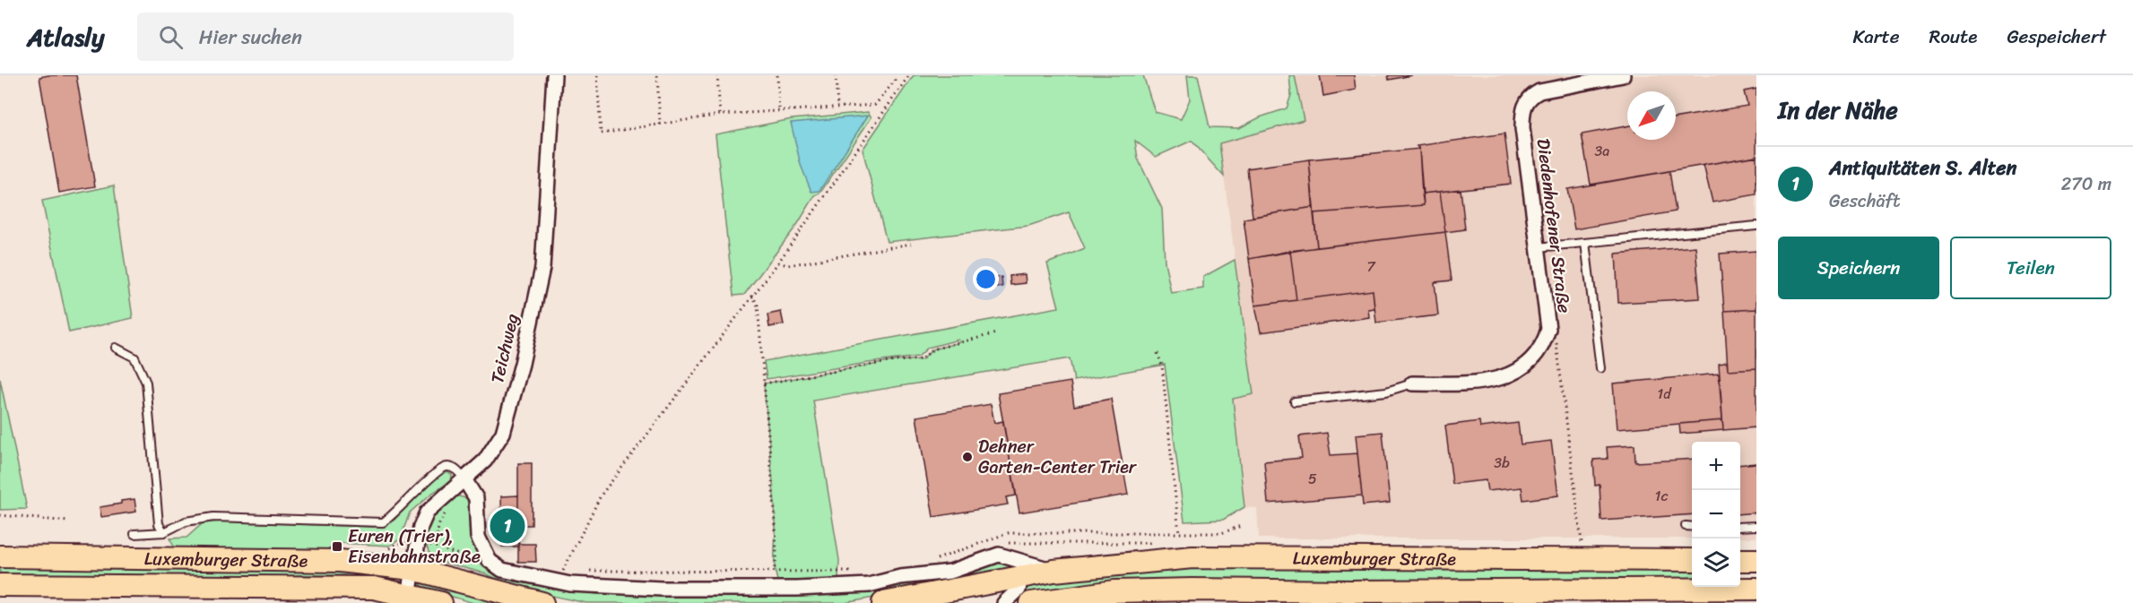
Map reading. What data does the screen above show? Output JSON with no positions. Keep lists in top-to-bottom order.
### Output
{
  "streets": {
    "main road": ["Luxemburger Straße"],
    "street": ["Diedenhofener Straße", "Teichweg"]
  },
  "crossings": [
    ["Teichweg", "Luxemburger Straße"]
  ],
  "places": {
    "other": ["Dehner Garten-Center Trier"],
    "transit": ["Euren (Trier), Eisenbahnstraße"]
  },
  "house_numbers": [
    "3a",
    "7",
    "1d",
    "3b",
    "5",
    "1c"
  ],
  "north": "bottom left",
  "page": {
    "header": "Atlasly",
    "search": "Hier suchen",
    "nav": ["Karte", "Route", "Gespeichert"],
    "heading": "In der Nähe",
    "list": [
      {
        "mark": "1",
        "name": "Antiquitäten S. Alten",
        "note": "Geschäft",
        "value": "270 m"
      }
    ],
    "buttons": ["Speichern", "Teilen"],
    "map_buttons": ["+", "−"],
    "pins": "1"
  }
}
